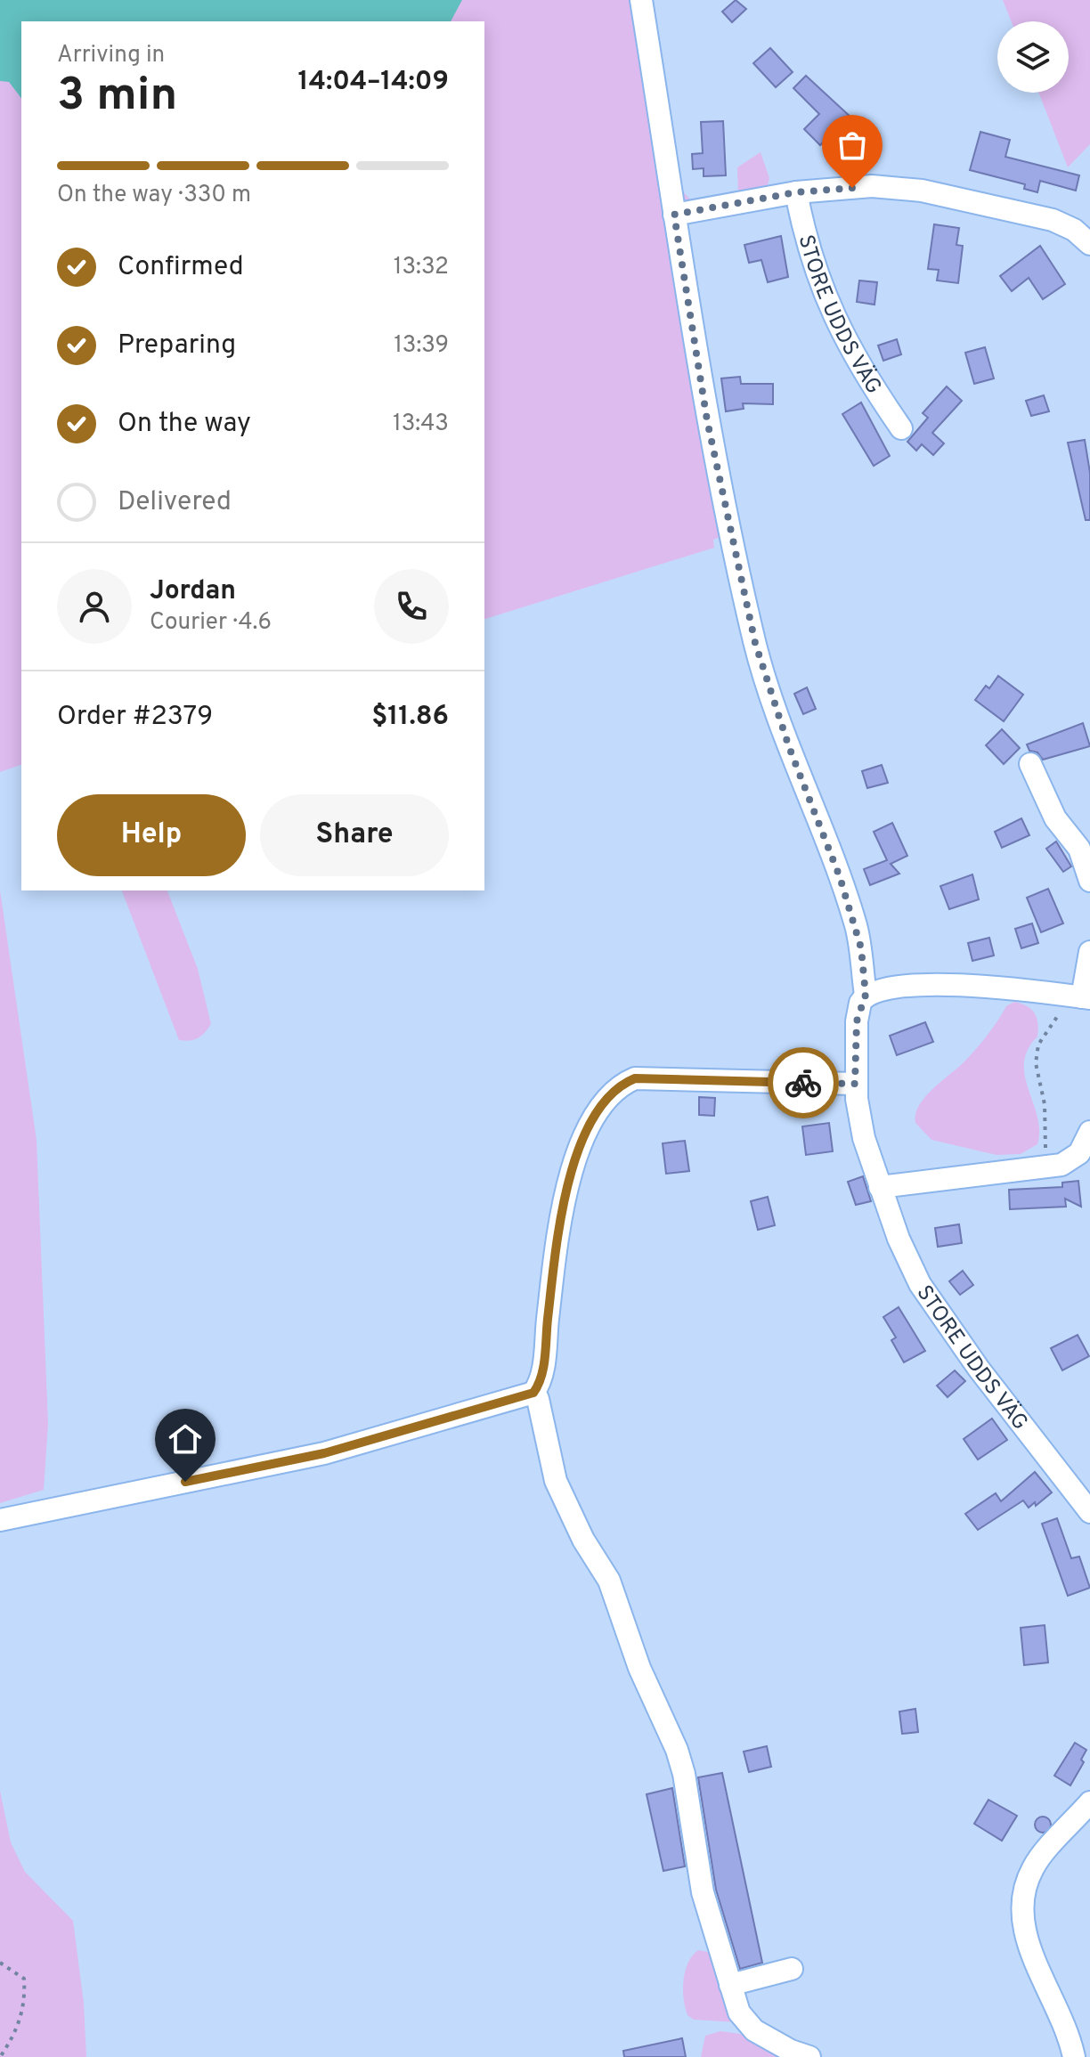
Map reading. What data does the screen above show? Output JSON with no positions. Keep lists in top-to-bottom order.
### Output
{
  "streets": {
    "street": ["STORE UDDS VÄG"]
  },
  "page": {
    "heading": ["3 min", "Arriving in", "14:04–14:09"],
    "panel": [
      "Jordan",
      "Courier · 4.6",
      "Order #2379",
      "$11.86"
    ],
    "bar": "On the way · 330 m",
    "list": [
      ["Confirmed", "13:32"],
      ["Preparing", "13:39"],
      ["On the way", "13:43"],
      "Delivered"
    ],
    "buttons": ["Help", "Share"]
  }
}
